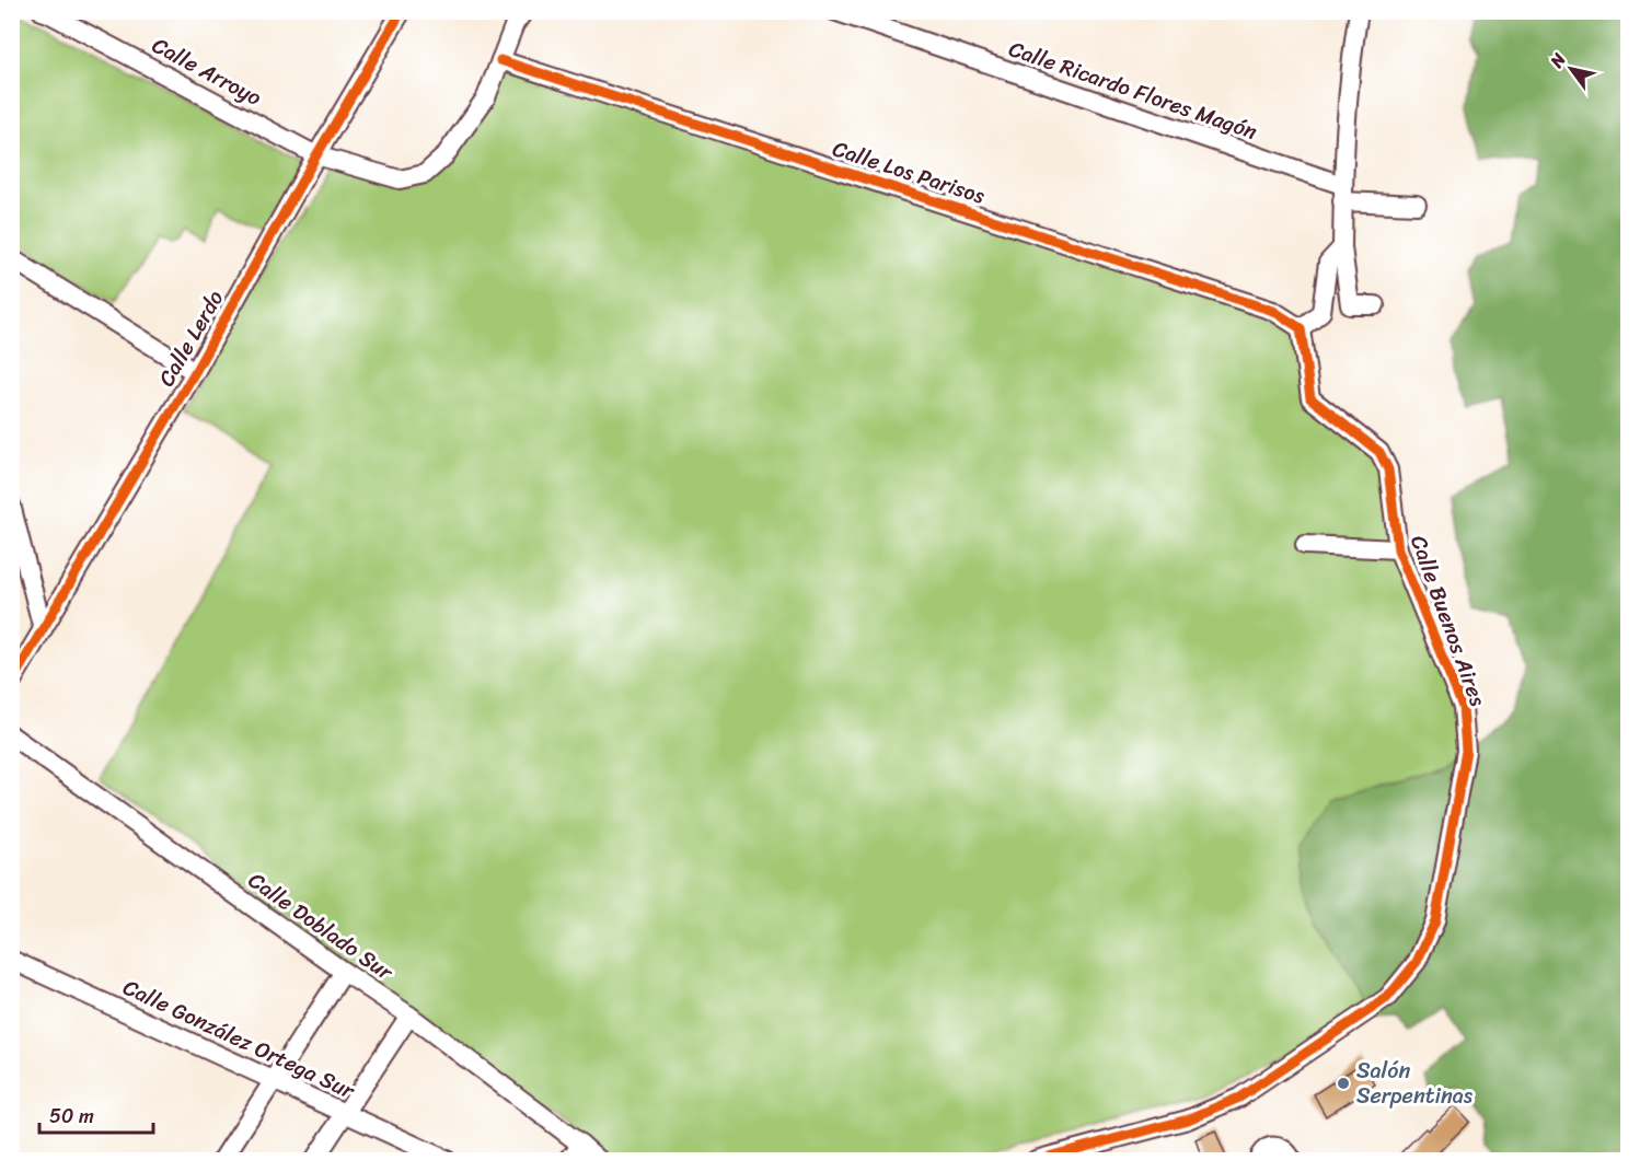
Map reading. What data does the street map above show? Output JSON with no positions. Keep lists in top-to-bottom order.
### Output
{
  "streets": {
    "street": [
      "Calle Arroyo",
      "Calle Ricardo Flores Magón",
      "Calle Los Parisos",
      "Calle Lerdo",
      "Calle Buenos Aires",
      "Calle Doblado Sur",
      "Calle González Ortega Sur"
    ]
  },
  "crossings": [
    ["Calle Arroyo", "Calle Los Parisos"],
    ["Calle Arroyo", "Calle Lerdo"],
    ["Calle Los Parisos", "Calle Buenos Aires"]
  ],
  "places": ["Salón Serpentinas"],
  "scale_bar": "50 m",
  "north": "top left"
}
